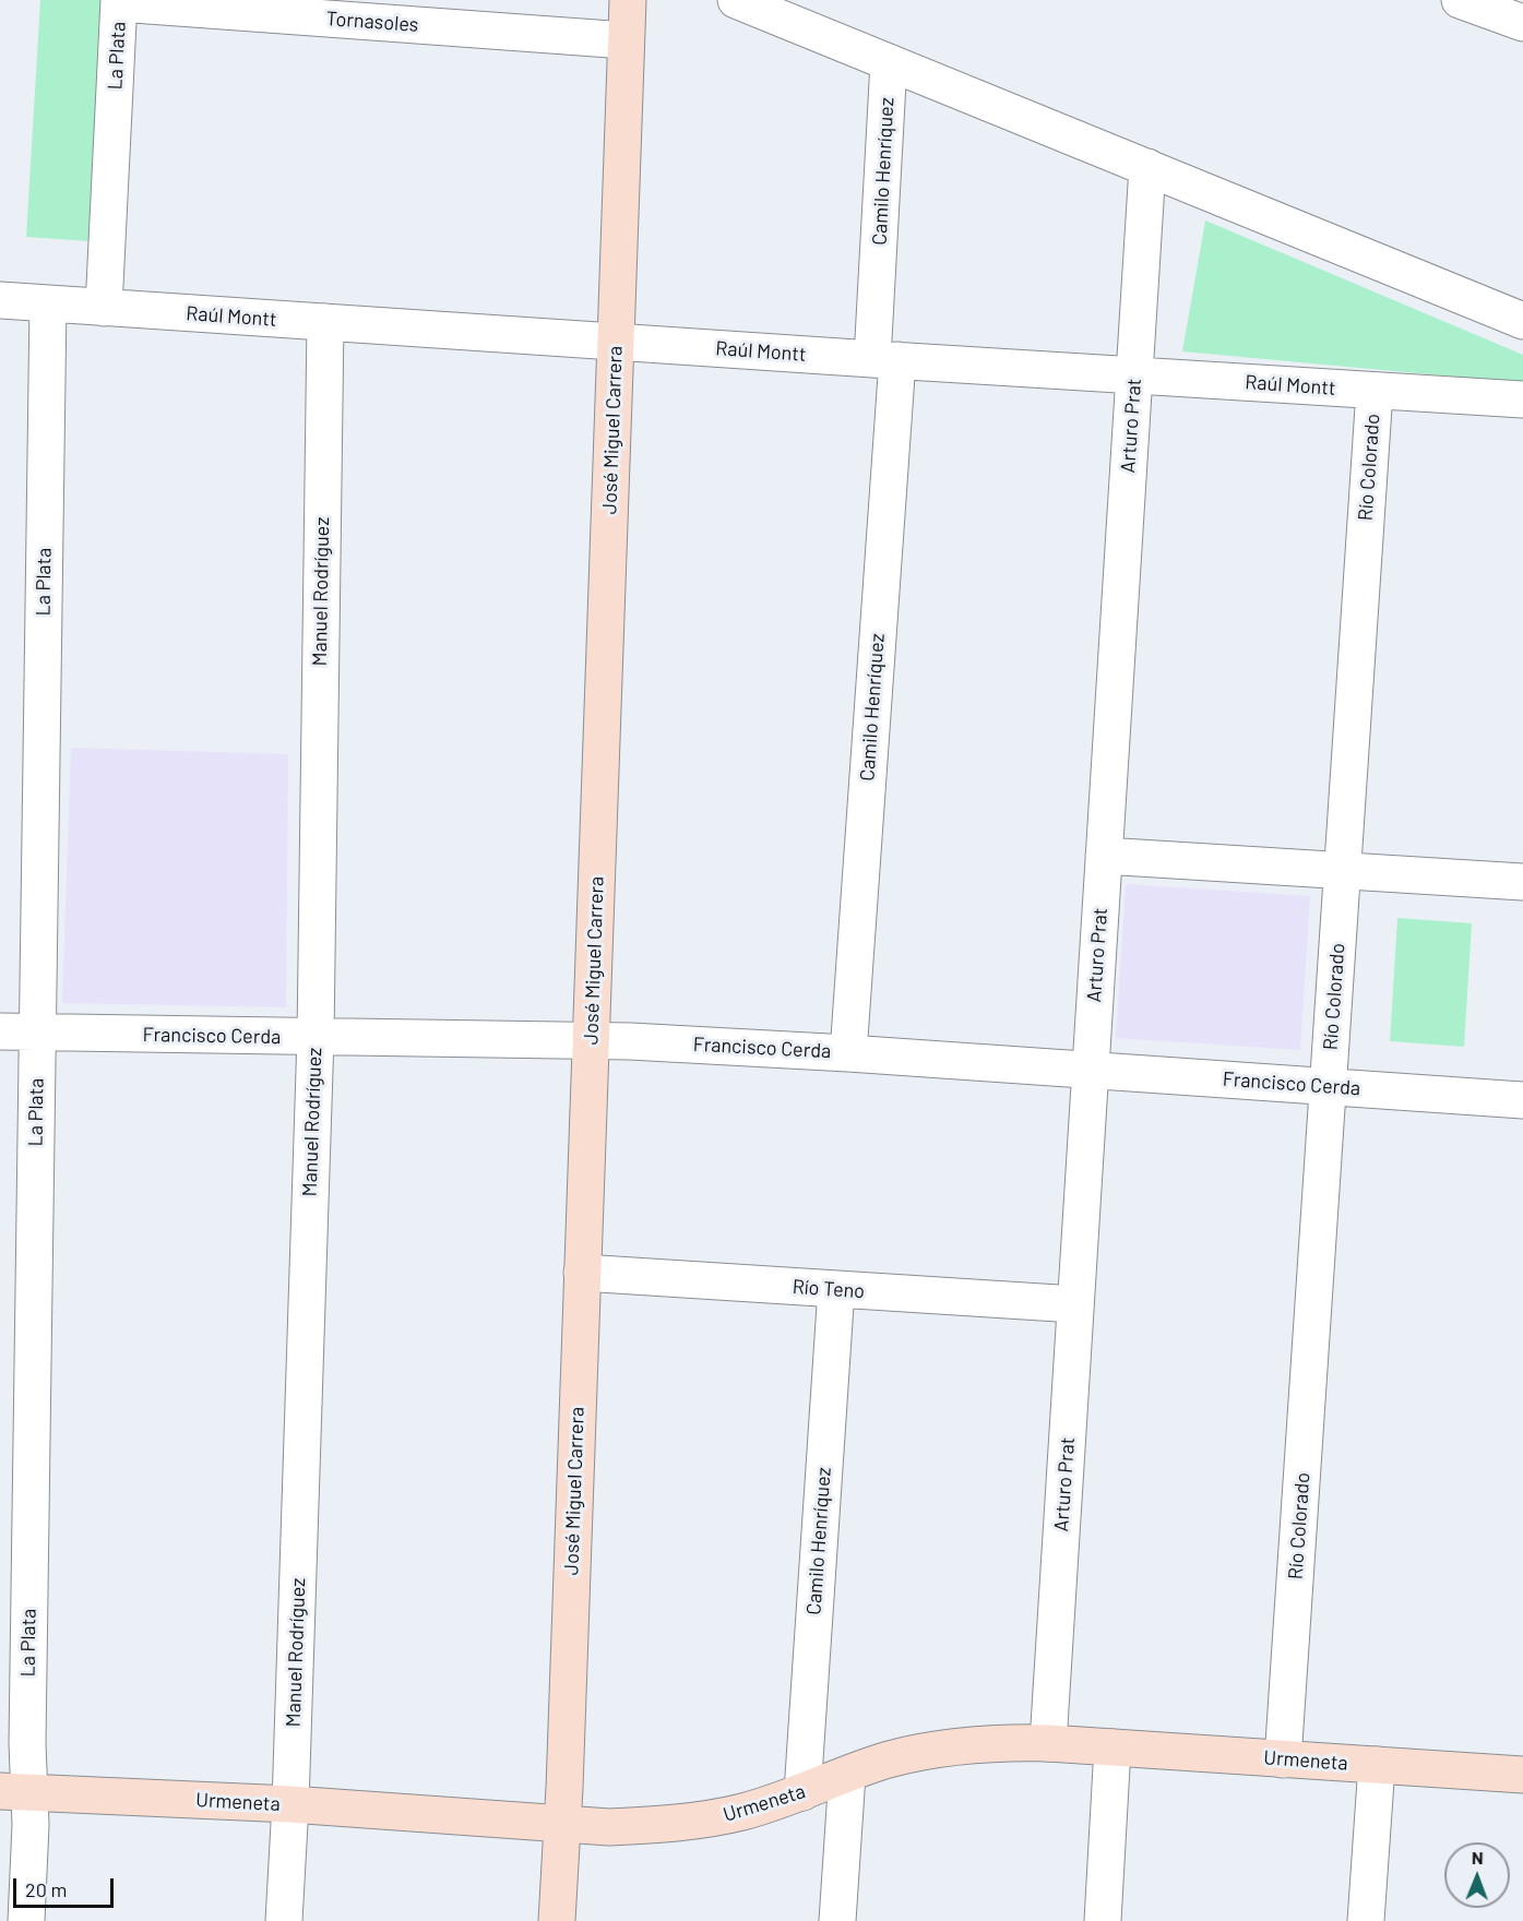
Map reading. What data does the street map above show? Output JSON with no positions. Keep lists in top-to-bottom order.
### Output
{
  "streets": {
    "street": [
      "Tornasoles",
      "La Plata",
      "Camilo Henríquez",
      "Raúl Montt",
      "Arturo Prat",
      "José Miguel Carrera",
      "Río Colorado",
      "Manuel Rodríguez",
      "Francisco Cerda",
      "Río Teno",
      "Urmeneta"
    ]
  },
  "crossings": [
    ["Tornasoles", "La Plata"],
    ["Tornasoles", "José Miguel Carrera"],
    ["La Plata", "Raúl Montt"],
    ["La Plata", "Francisco Cerda"],
    ["La Plata", "Urmeneta"],
    ["Camilo Henríquez", "Raúl Montt"],
    ["Camilo Henríquez", "Francisco Cerda"],
    ["Camilo Henríquez", "Río Teno"],
    ["Camilo Henríquez", "Urmeneta"],
    ["Raúl Montt", "Arturo Prat"],
    ["Raúl Montt", "José Miguel Carrera"],
    ["Raúl Montt", "Río Colorado"],
    ["Raúl Montt", "Manuel Rodríguez"],
    ["Arturo Prat", "Francisco Cerda"],
    ["Arturo Prat", "Río Teno"],
    ["Arturo Prat", "Urmeneta"],
    ["José Miguel Carrera", "Francisco Cerda"],
    ["José Miguel Carrera", "Río Teno"],
    ["José Miguel Carrera", "Urmeneta"],
    ["Río Colorado", "Francisco Cerda"],
    ["Río Colorado", "Urmeneta"],
    ["Manuel Rodríguez", "Francisco Cerda"],
    ["Manuel Rodríguez", "Urmeneta"]
  ],
  "scale_bar": "20 m",
  "north": "top"
}
